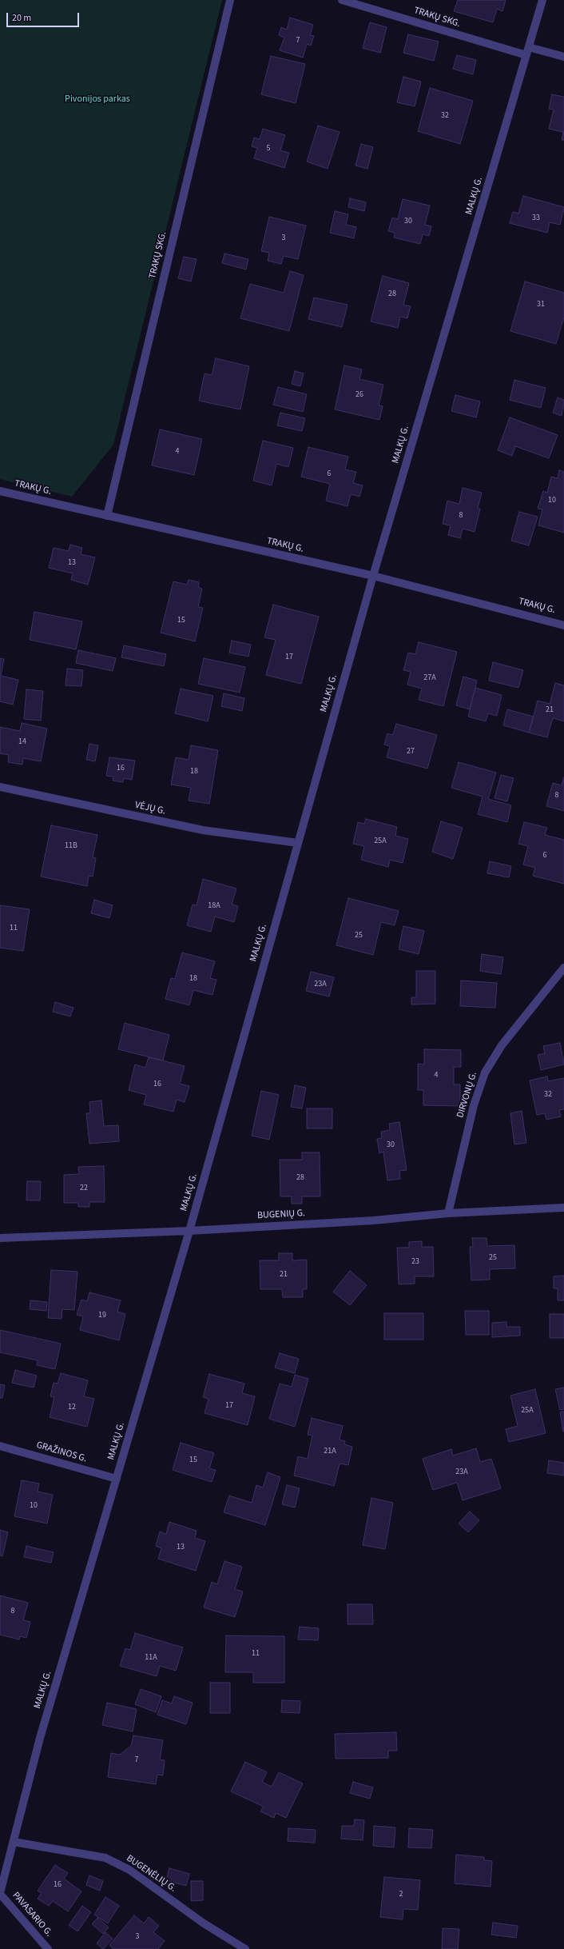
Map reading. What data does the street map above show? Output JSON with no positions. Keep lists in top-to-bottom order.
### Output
{
  "streets": {
    "street": [
      "TRAKŲ SKG.",
      "MALKŲ G.",
      "TRAKŲ G.",
      "VĖJŲ G.",
      "DIRVONŲ G.",
      "BUGENIŲ G.",
      "GRAŽINOS G.",
      "BUGENĖLIŲ G.",
      "PAVASARIO G."
    ]
  },
  "crossings": [
    ["TRAKŲ SKG.", "MALKŲ G."],
    ["TRAKŲ SKG.", "TRAKŲ G."],
    ["MALKŲ G.", "TRAKŲ G."],
    ["MALKŲ G.", "VĖJŲ G."],
    ["MALKŲ G.", "BUGENIŲ G."],
    ["MALKŲ G.", "GRAŽINOS G."],
    ["MALKŲ G.", "BUGENĖLIŲ G."],
    ["MALKŲ G.", "PAVASARIO G."],
    ["DIRVONŲ G.", "BUGENIŲ G."]
  ],
  "parks": ["Pivonijos parkas"],
  "house_numbers": [
    "7",
    "32",
    "5",
    "33",
    "30",
    "3",
    "28",
    "31",
    "26",
    "4",
    "6",
    "10",
    "8",
    "13",
    "15",
    "17",
    "27A",
    "21",
    "14",
    "27",
    "16",
    "18",
    "8",
    "25A",
    "11B",
    "6",
    "18A",
    "11",
    "25",
    "18",
    "23A",
    "4",
    "16",
    "32",
    "30",
    "28",
    "22",
    "25",
    "23",
    "21",
    "19",
    "17",
    "12",
    "25A",
    "21A",
    "15",
    "23A",
    "10",
    "13",
    "8",
    "11",
    "11A",
    "7",
    "16",
    "2",
    "3"
  ],
  "scale_bar": "20 m"
}
